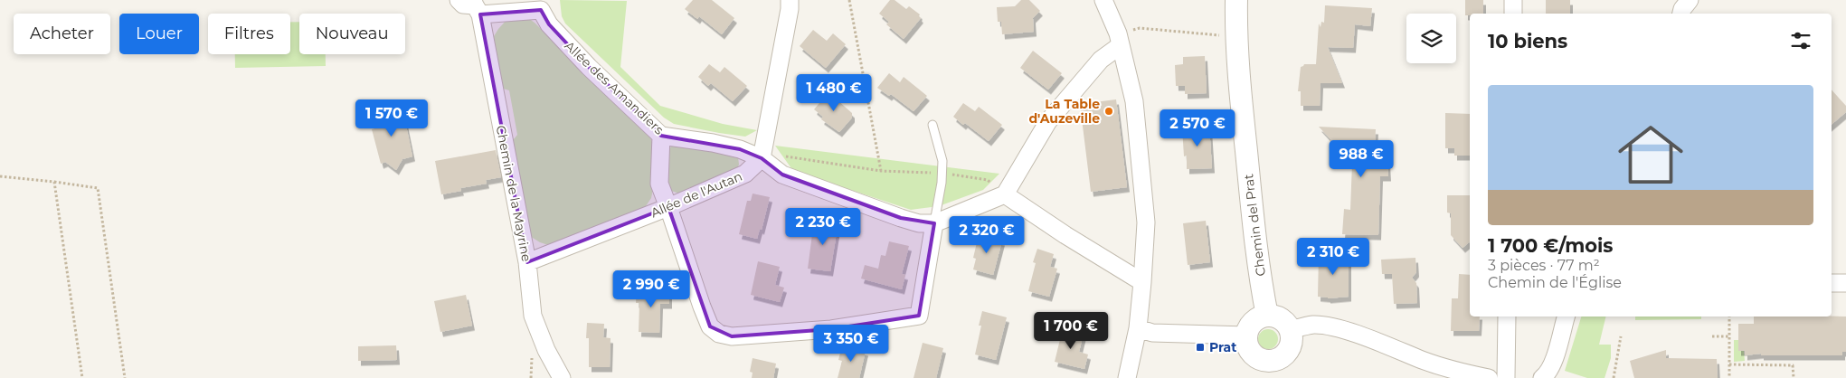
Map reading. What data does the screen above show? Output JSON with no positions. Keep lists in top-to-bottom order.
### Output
{
  "streets": {
    "street": [
      "Allée des Amandiers",
      "Chemin de la Mayrine",
      "Allée de l'Autan",
      "Chemin del Prat"
    ]
  },
  "crossings": [
    ["Allée des Amandiers", "Allée de l'Autan"],
    ["Chemin de la Mayrine", "Allée de l'Autan"]
  ],
  "places": {
    "other": ["La Table d'Auzeville"],
    "transit": ["Prat"]
  },
  "page": {
    "chip": [
      "Acheter",
      "Louer",
      "Filtres",
      "Nouveau"
    ],
    "heading": "10 biens",
    "list": [
      {
        "name": "1 700 €/mois",
        "note": "3 pièces · 77 m² · Chemin de l'Église"
      }
    ],
    "price": [
      "1 480 €",
      "1 570 €",
      "2 570 €",
      "988 €",
      "2 230 €",
      "2 320 €",
      "2 310 €",
      "2 990 €",
      "1 700 €",
      "3 350 €"
    ]
  }
}
